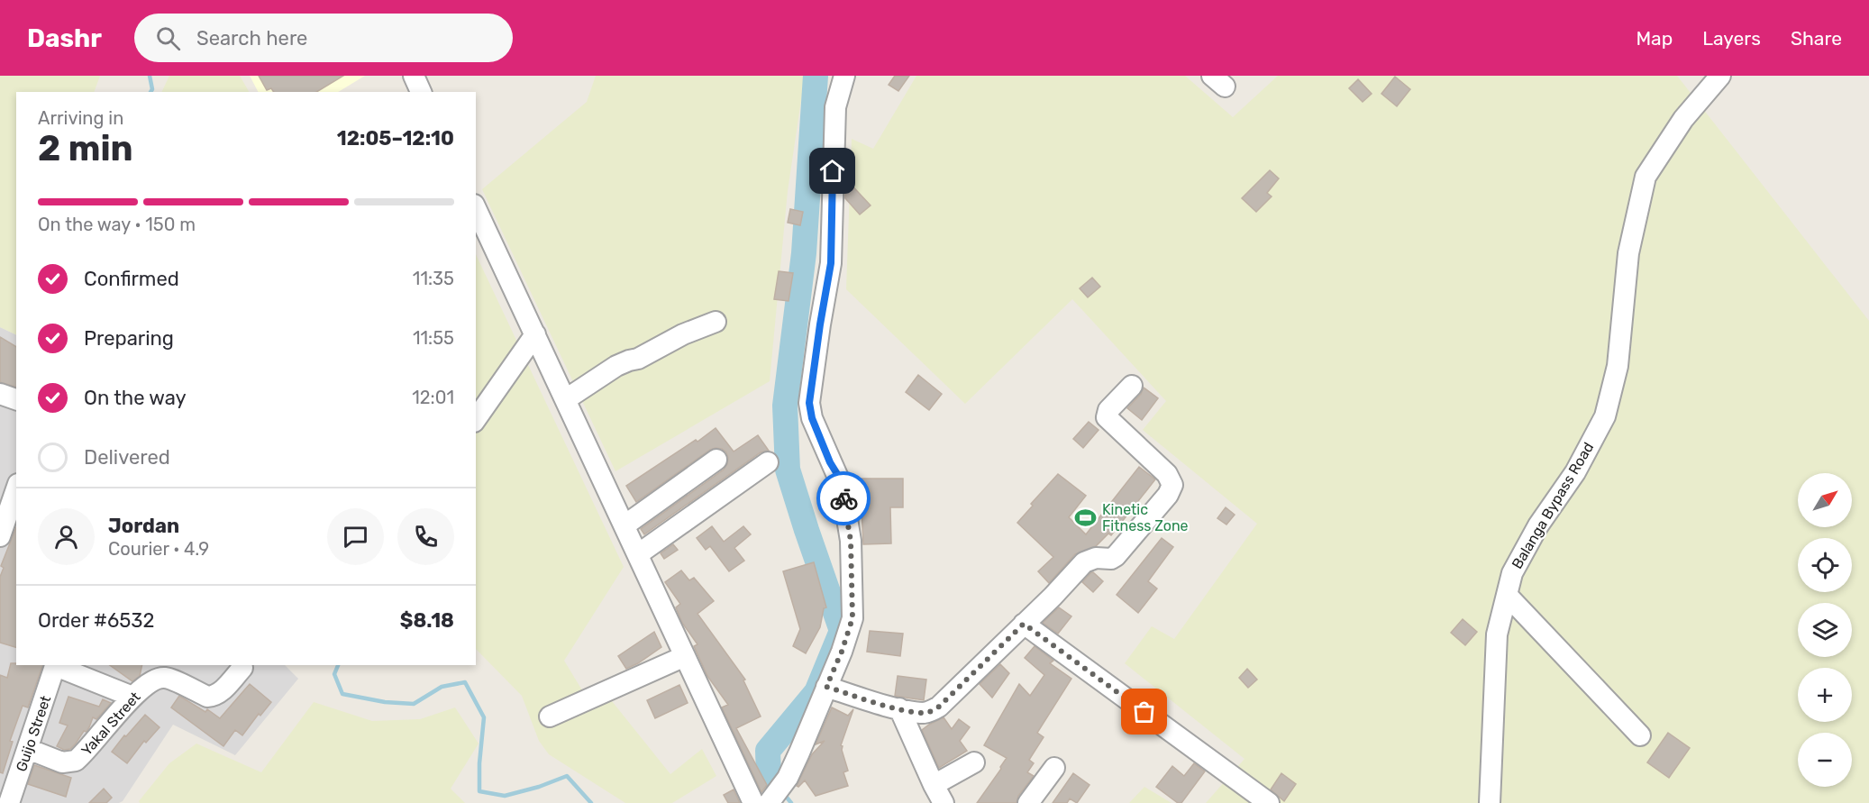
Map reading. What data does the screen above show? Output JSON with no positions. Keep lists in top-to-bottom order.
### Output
{
  "streets": {
    "street": ["Balanga Bypass Road", "Yakal Street", "Guijo Street"]
  },
  "crossings": [
    ["Yakal Street", "Guijo Street"]
  ],
  "places": {
    "sports": ["Kinetic Fitness Zone"]
  },
  "north": "top right",
  "page": {
    "header": "Dashr",
    "search": "Search here",
    "nav": ["Map", "Layers", "Share"],
    "heading": ["2 min", "Arriving in", "12:05–12:10"],
    "panel": [
      "Jordan",
      "Courier · 4.9",
      "Order #6532",
      "$8.18"
    ],
    "bar": "On the way · 150 m",
    "list": [
      ["Confirmed", "11:35"],
      ["Preparing", "11:55"],
      ["On the way", "12:01"],
      "Delivered"
    ],
    "map_buttons": ["+", "−"]
  }
}
